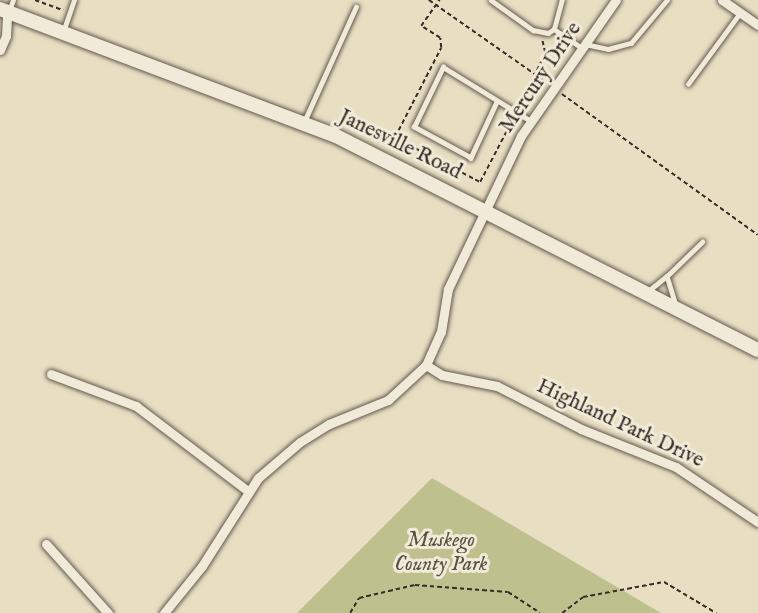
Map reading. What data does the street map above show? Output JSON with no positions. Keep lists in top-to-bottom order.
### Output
{
  "streets": {
    "main road": ["Janesville Road"],
    "street": ["Mercury Drive", "Highland Park Drive"]
  },
  "crossings": [
    ["Mercury Drive", "Janesville Road"],
    ["Mercury Drive", "Highland Park Drive"]
  ],
  "parks": ["Muskego County Park"]
}
